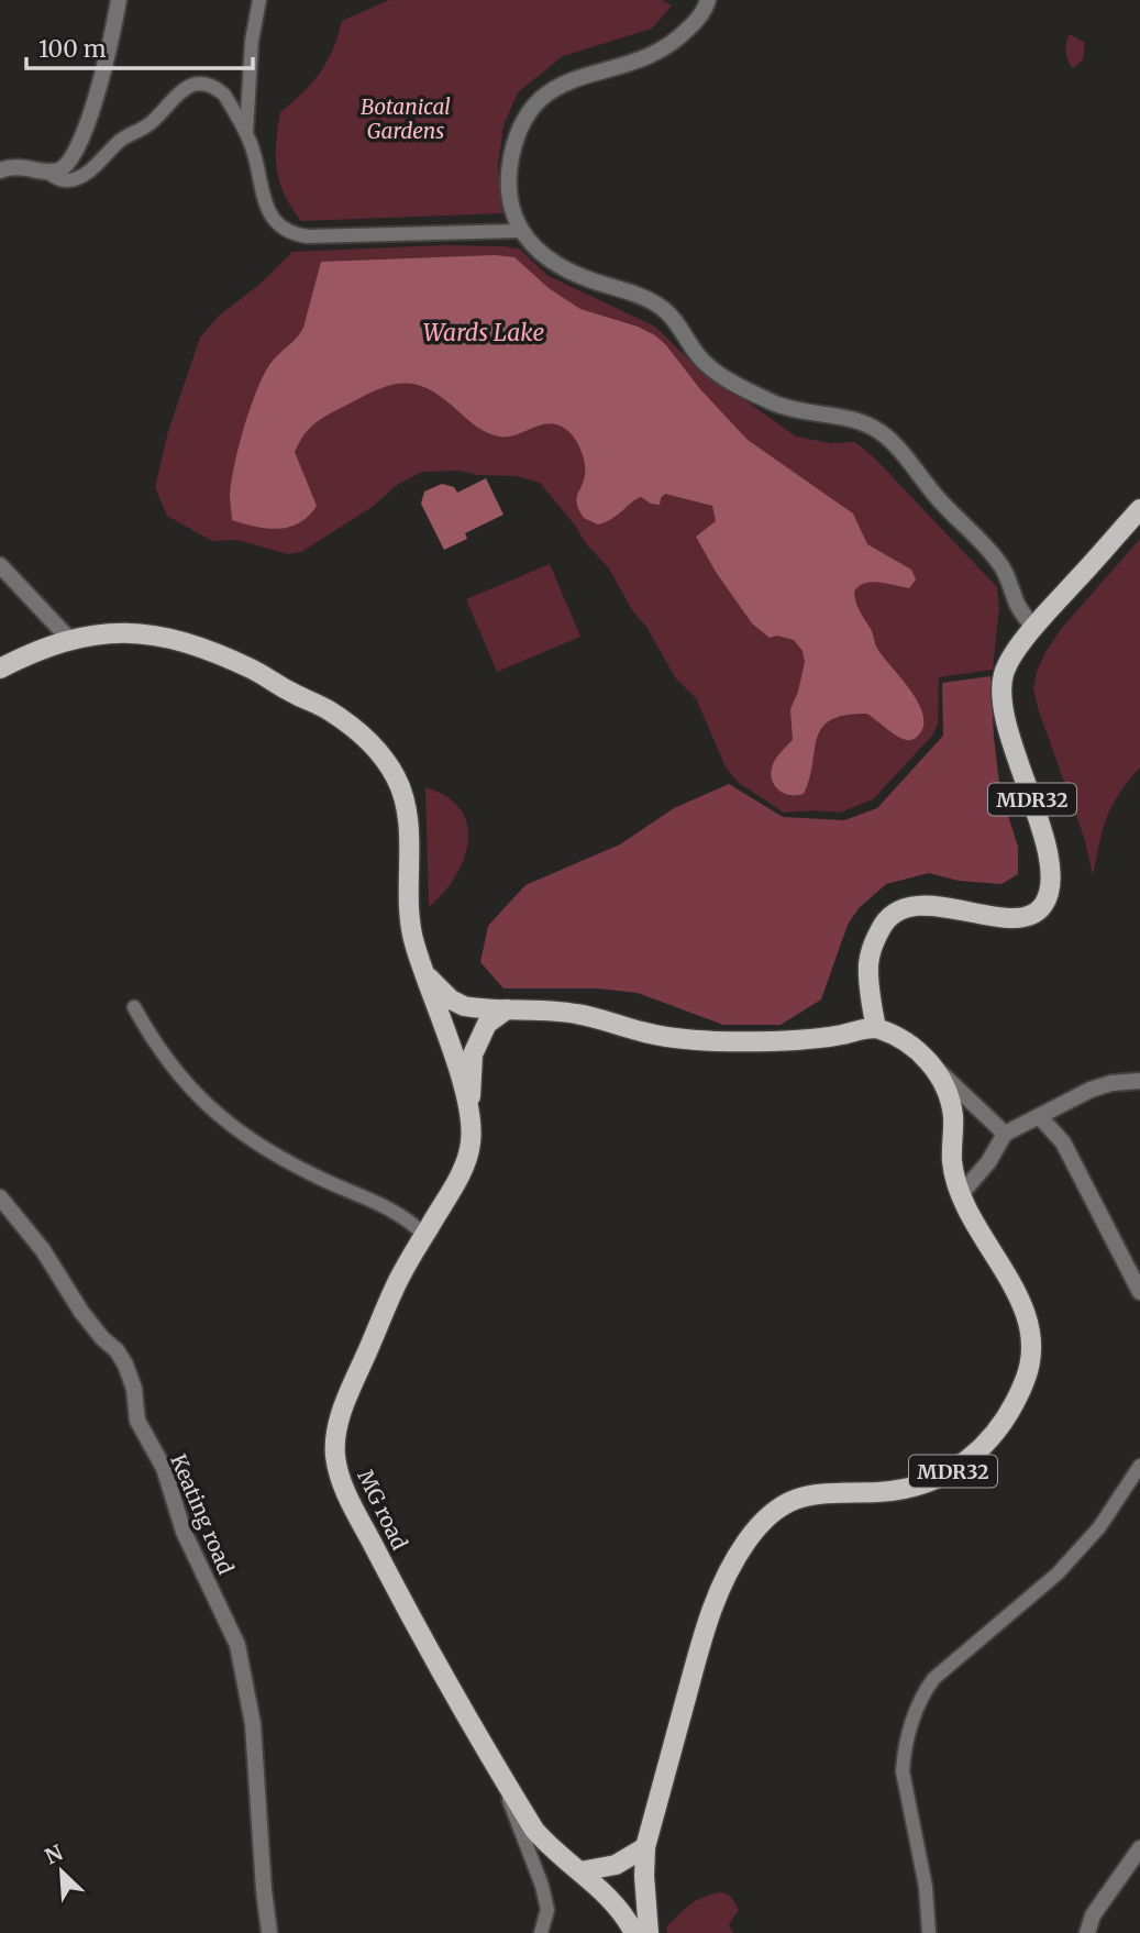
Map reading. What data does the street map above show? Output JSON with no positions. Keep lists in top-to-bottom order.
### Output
{
  "streets": {
    "main road": ["MDR32", "MG road"],
    "street": ["Keating road"]
  },
  "water": ["Wards Lake"],
  "parks": ["Botanical Gardens"],
  "scale_bar": "100 m",
  "north": "top left"
}
